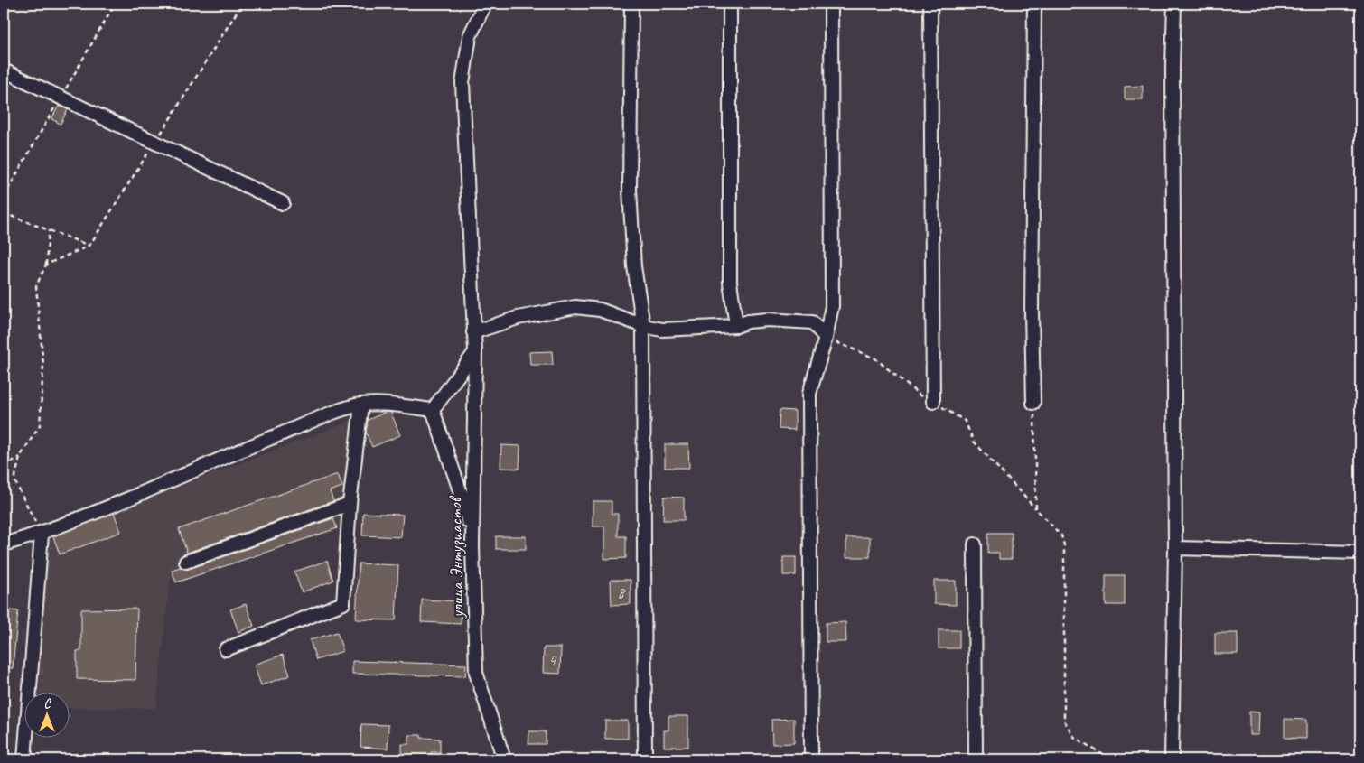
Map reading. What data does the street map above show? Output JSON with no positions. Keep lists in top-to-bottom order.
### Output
{
  "streets": {
    "street": ["улица Энтузиастов"]
  },
  "house_numbers": ["8", "4"],
  "north": "top"
}
